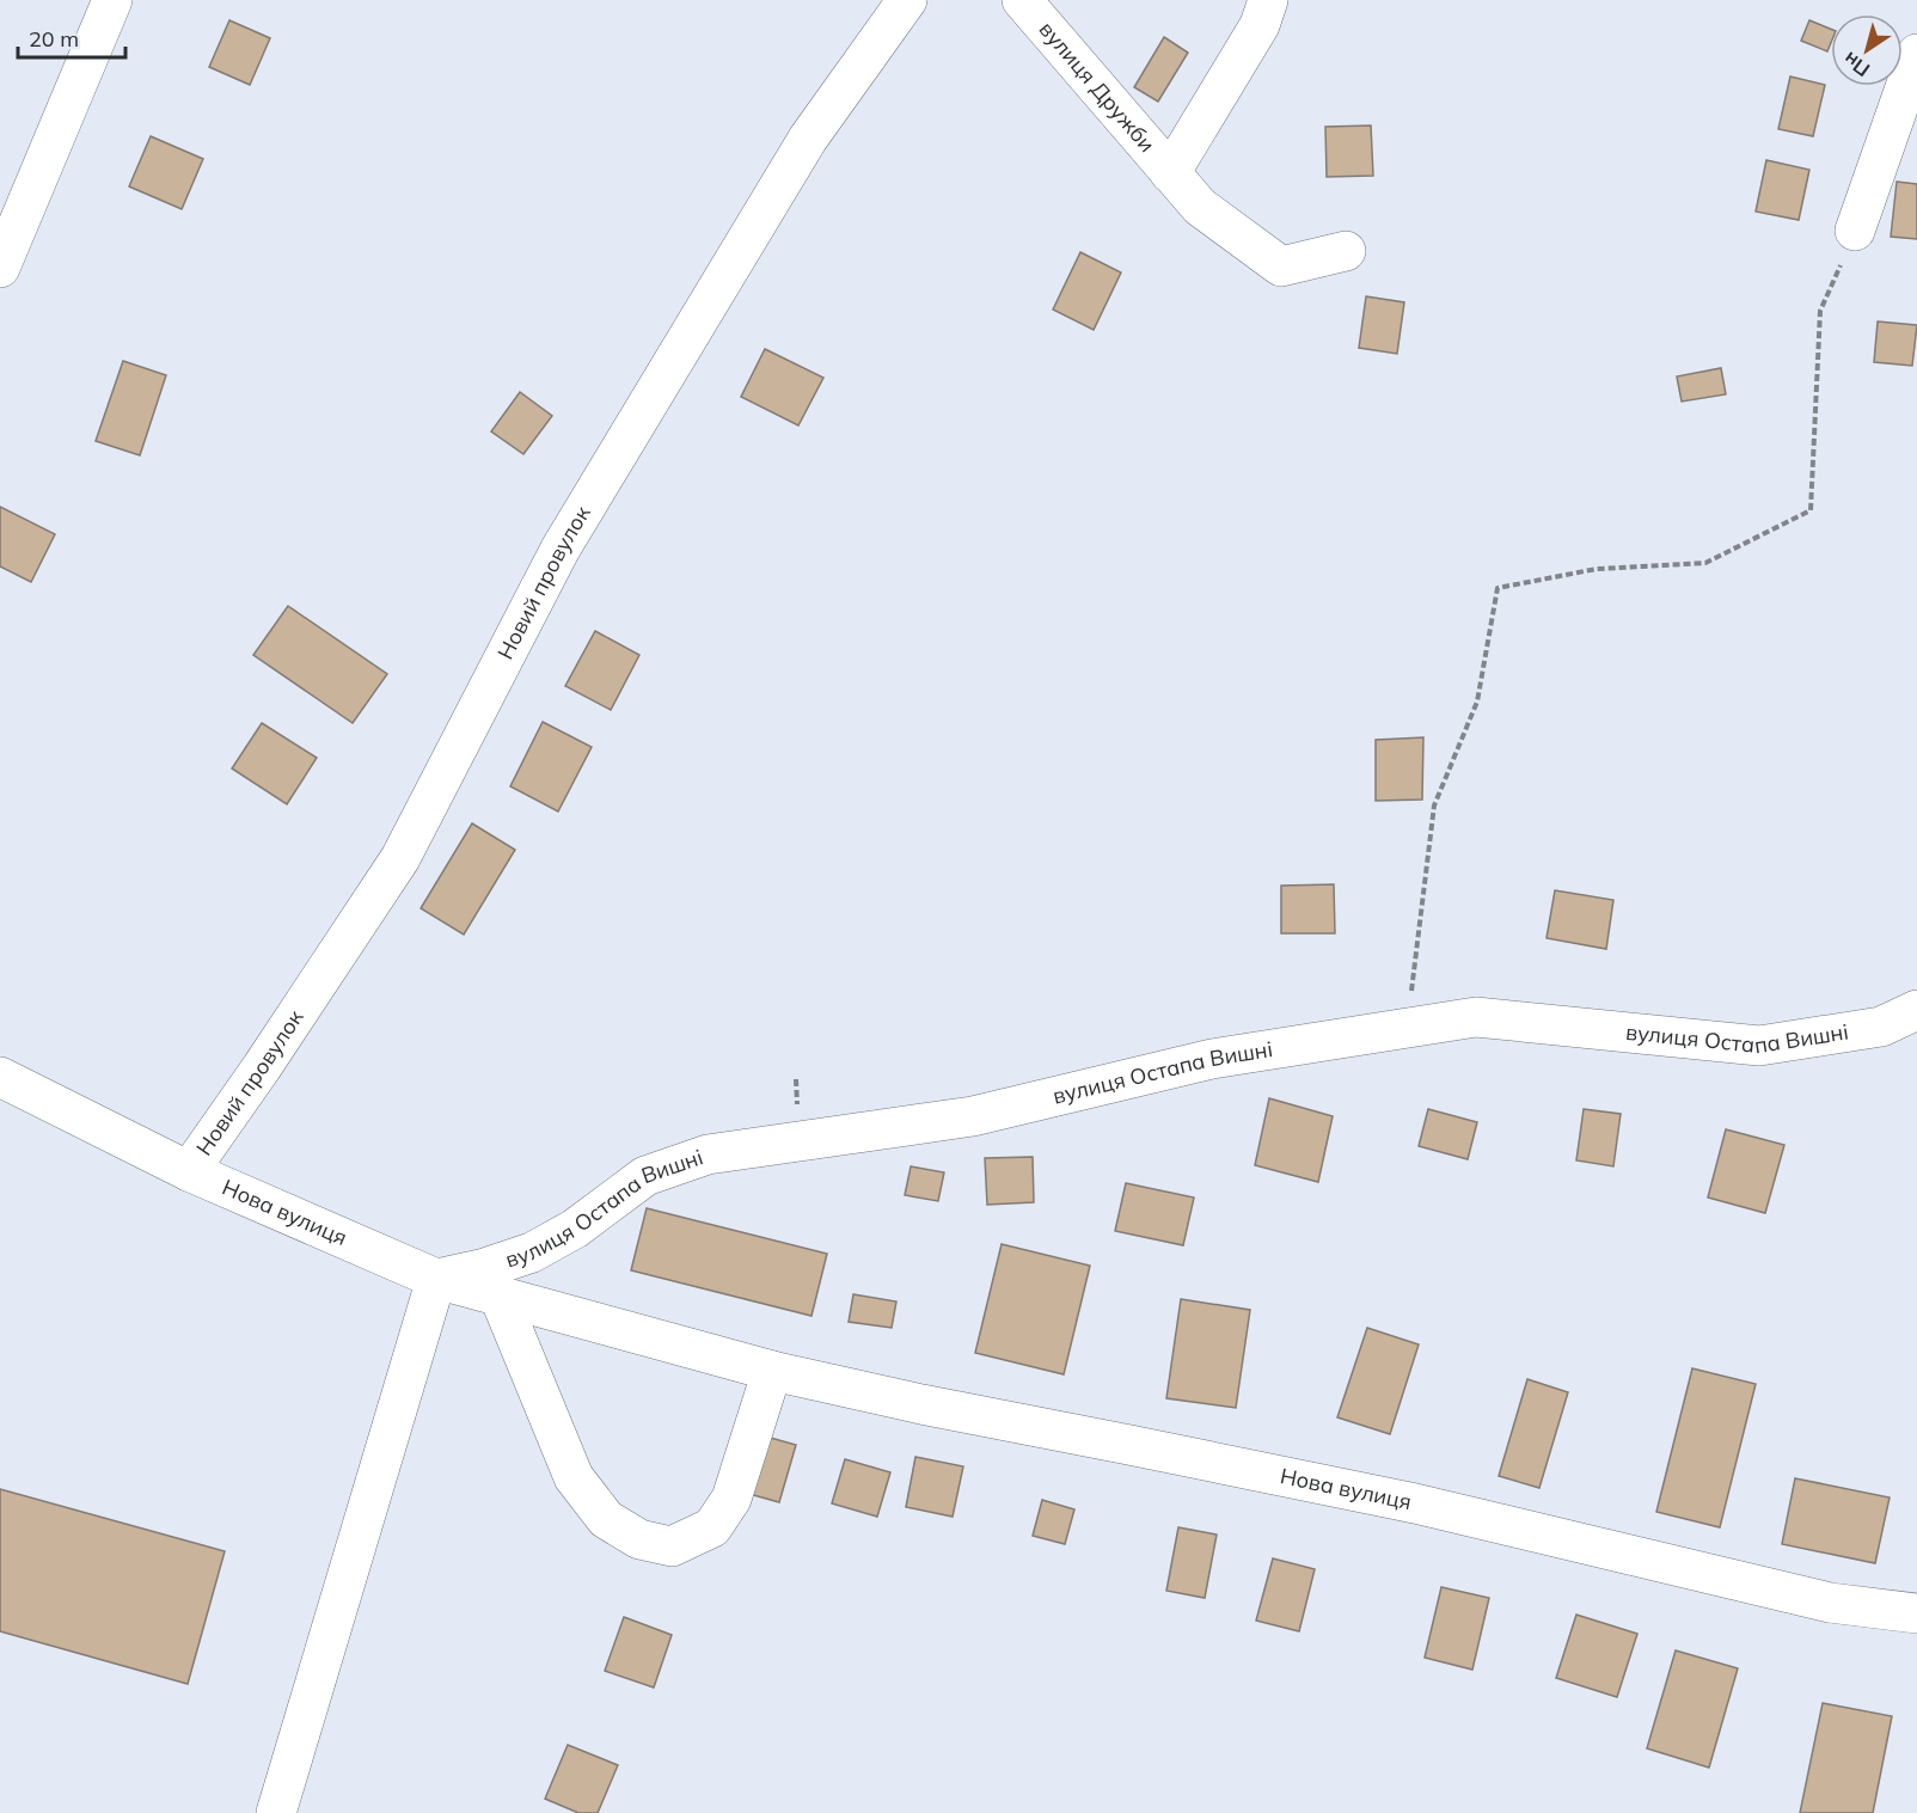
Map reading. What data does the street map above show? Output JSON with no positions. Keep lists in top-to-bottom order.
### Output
{
  "streets": {
    "street": [
      "вулиця Дружби",
      "Новий провулок",
      "вулиця Остапа Вишні",
      "Нова вулиця"
    ]
  },
  "crossings": [
    ["Новий провулок", "Нова вулиця"],
    ["вулиця Остапа Вишні", "Нова вулиця"]
  ],
  "scale_bar": "20 m",
  "north": "bottom left"
}
